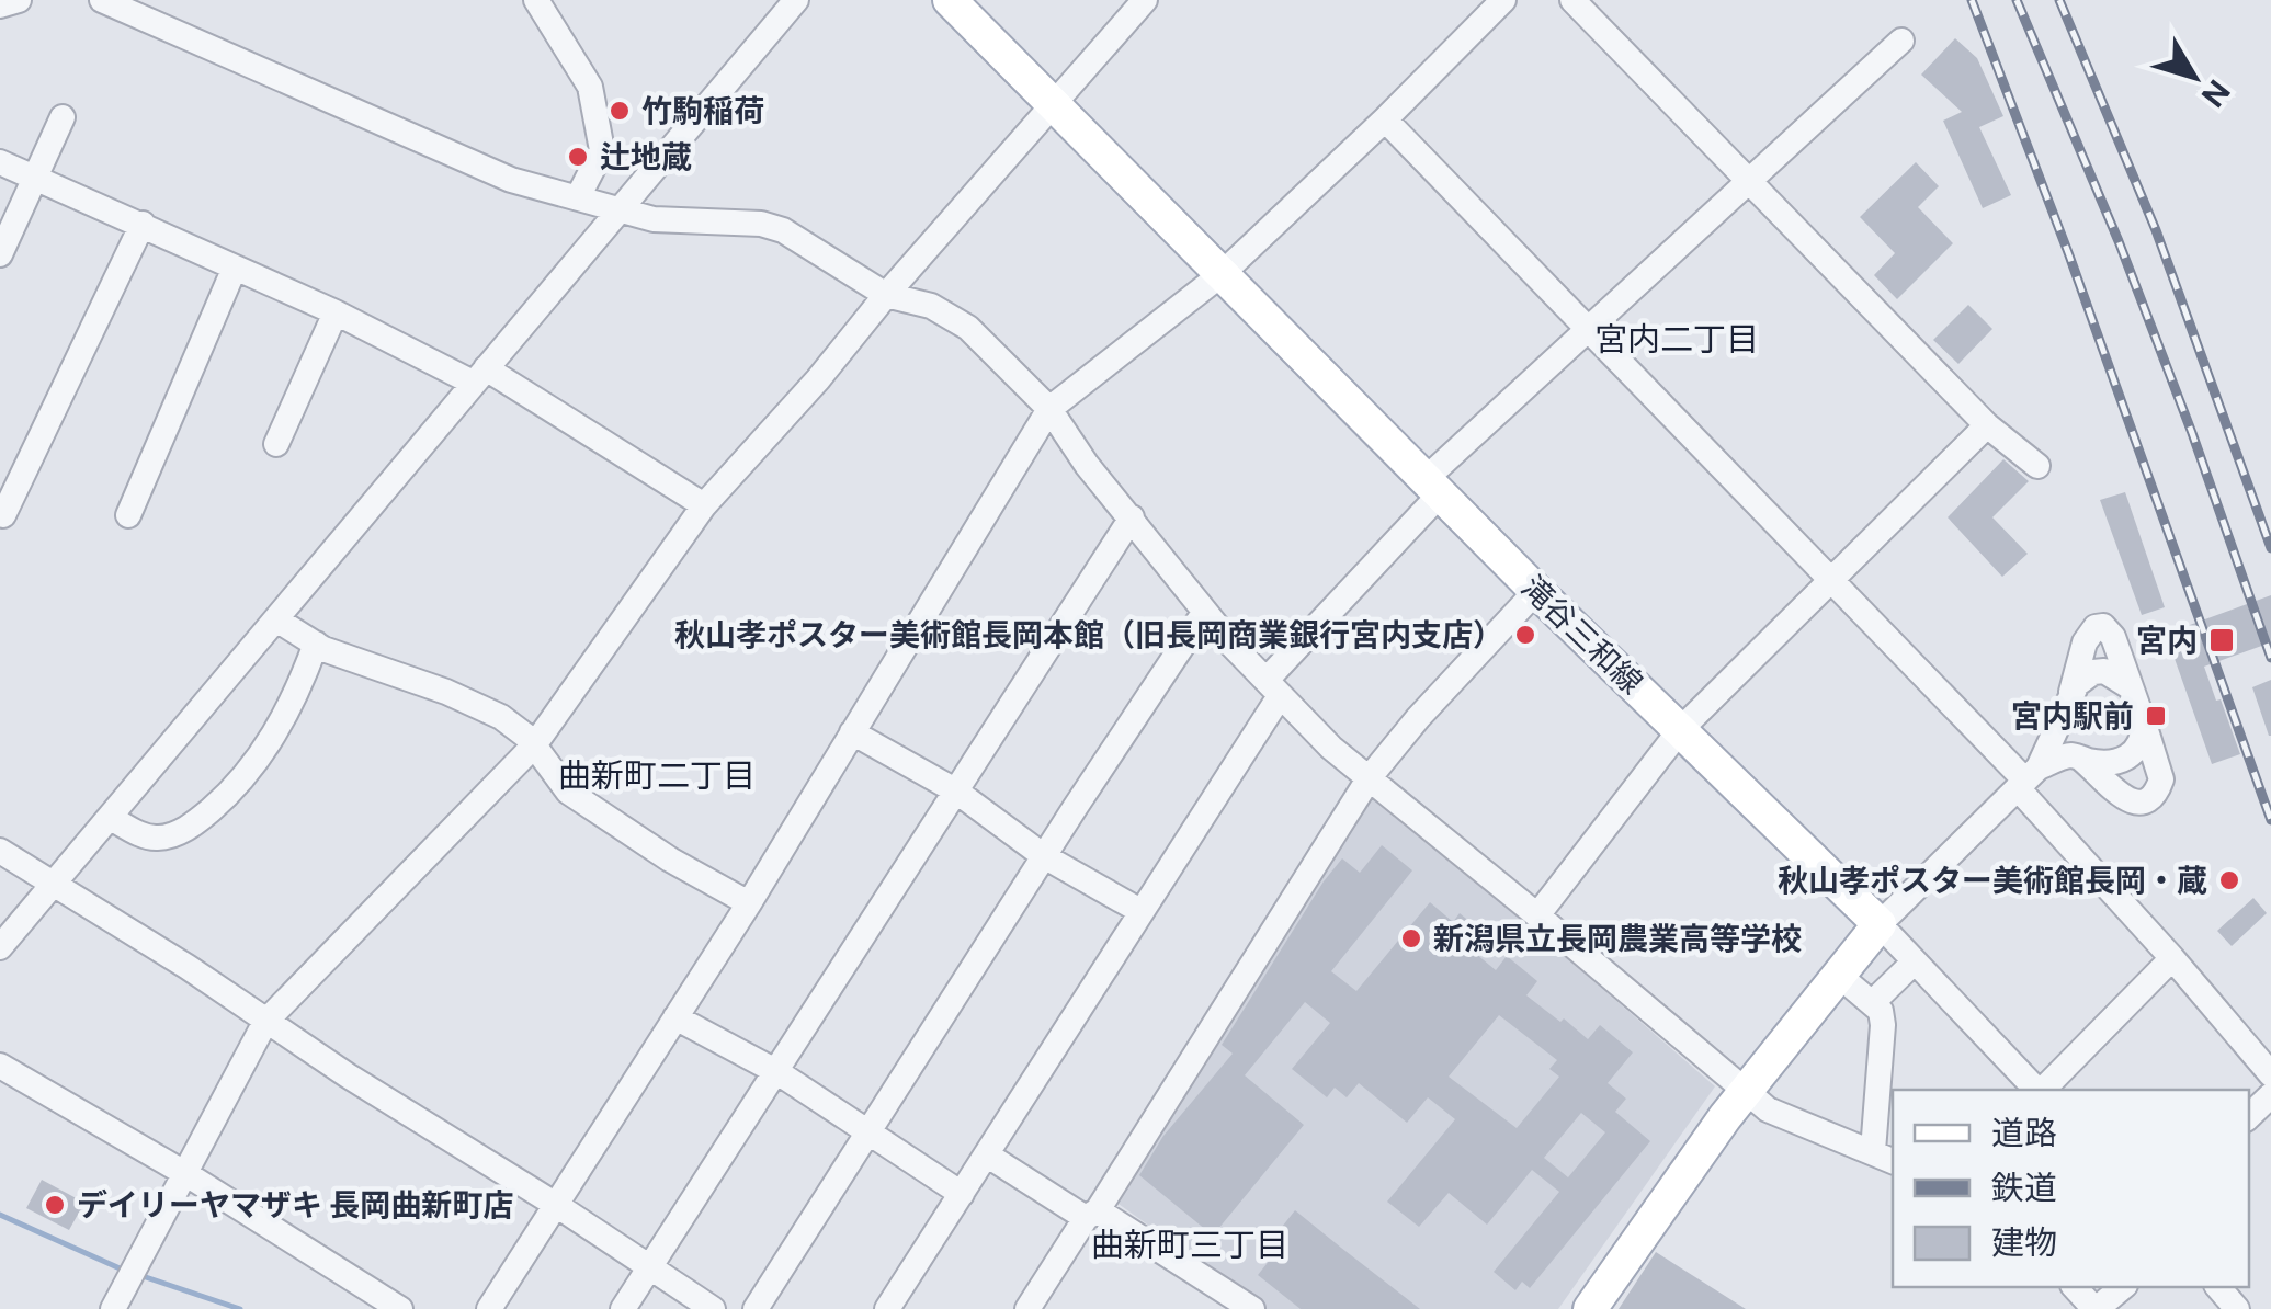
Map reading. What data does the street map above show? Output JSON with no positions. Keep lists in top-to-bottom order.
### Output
{
  "streets": {
    "main road": ["滝谷三和線"]
  },
  "districts": ["宮内二丁目", "曲新町二丁目", "曲新町三丁目"],
  "places": {
    "other": [
      "竹駒稲荷",
      "辻地蔵",
      "秋山孝ポスター美術館長岡本館（旧長岡商業銀行宮内支店）",
      "秋山孝ポスター美術館長岡・蔵",
      "新潟県立長岡農業高等学校",
      "デイリーヤマザキ 長岡曲新町店"
    ],
    "transit": ["宮内", "宮内駅前"]
  },
  "legend": ["道路", "鉄道", "建物"],
  "north": "bottom right"
}
